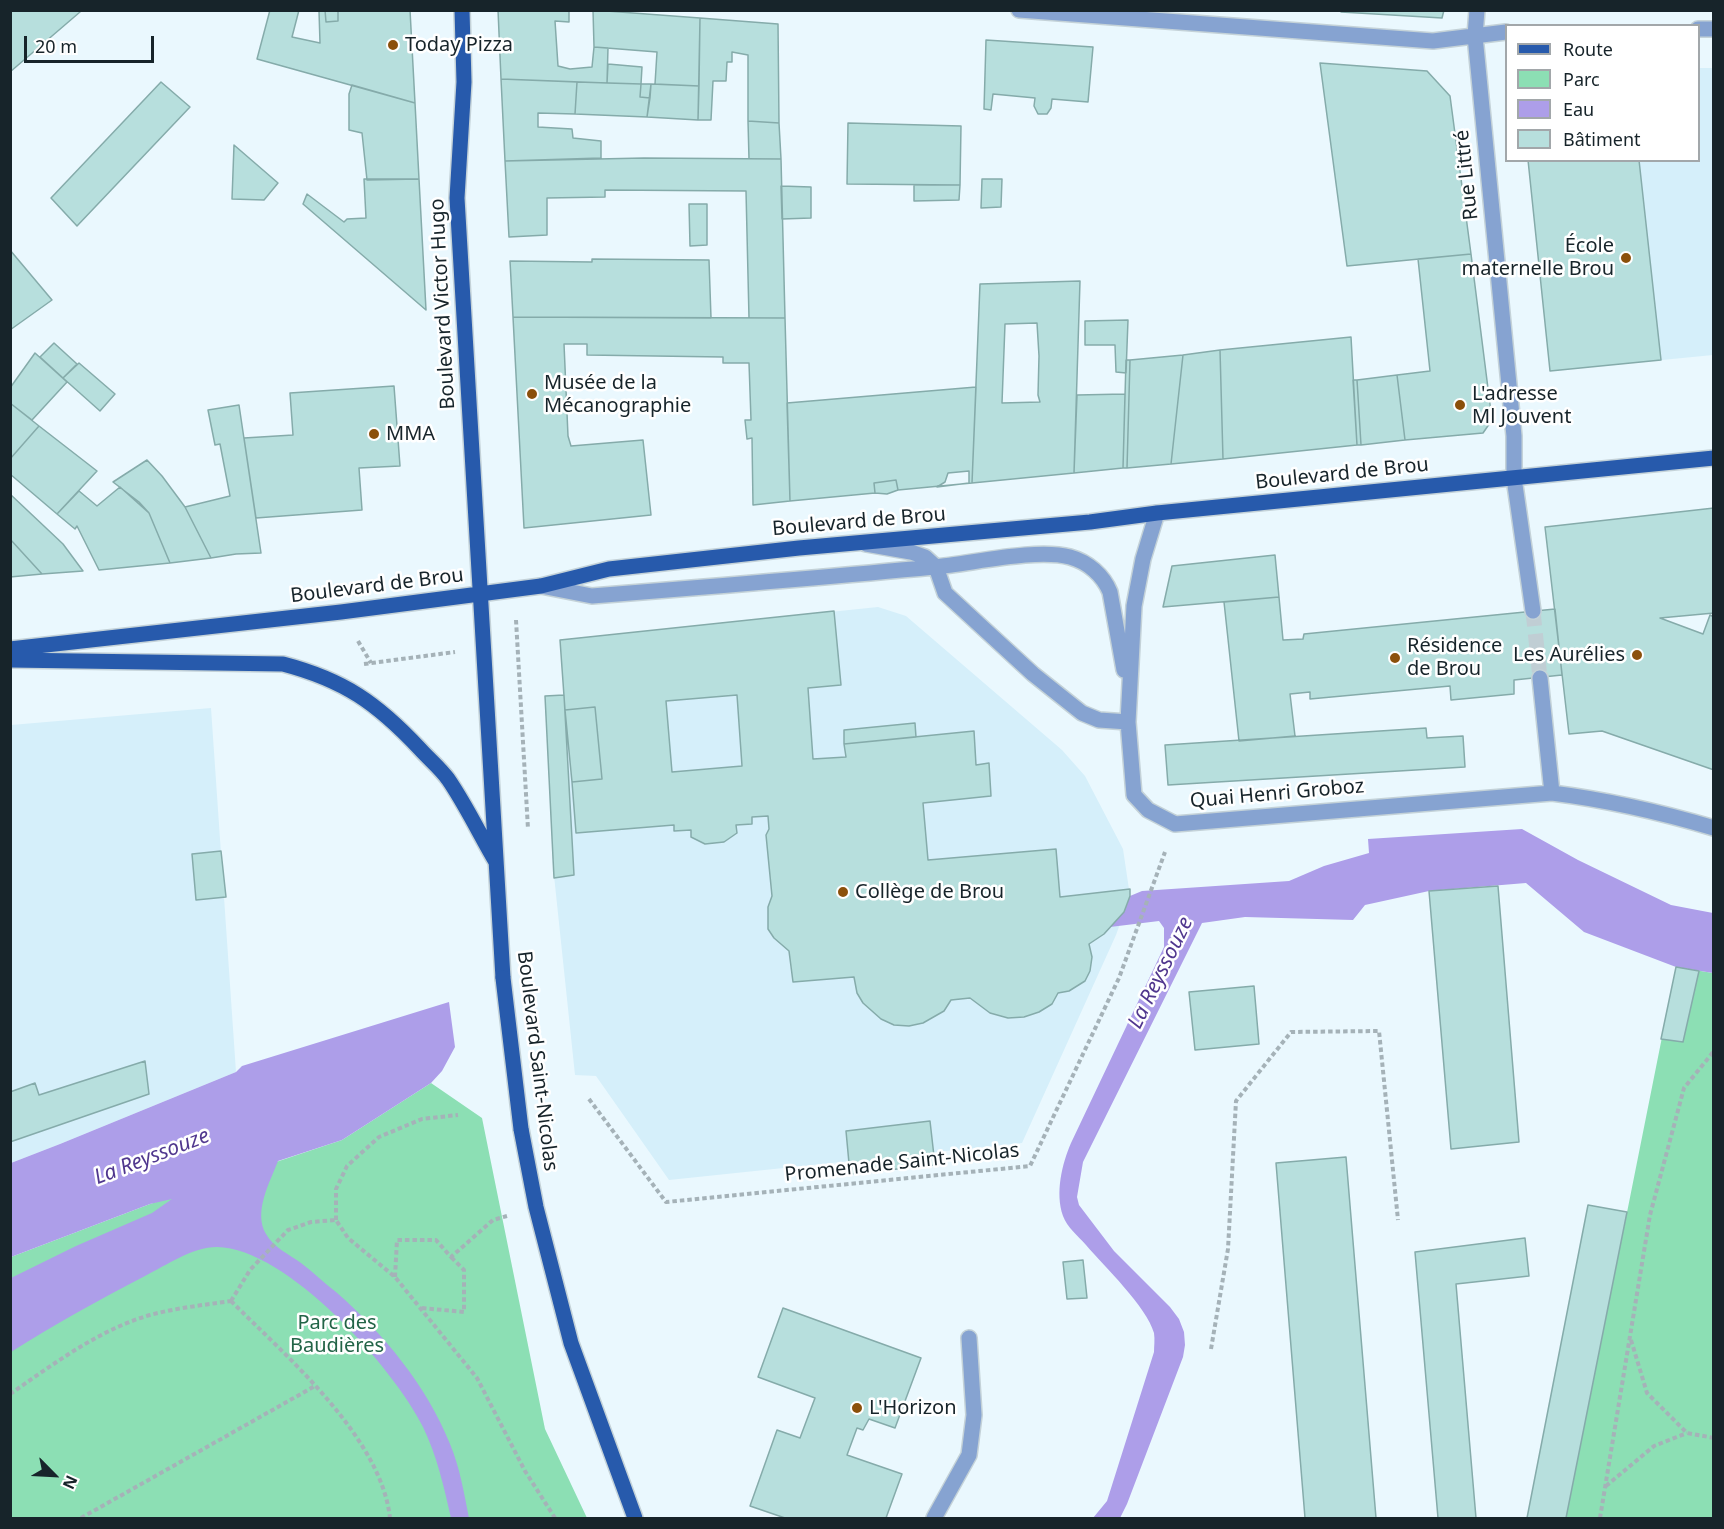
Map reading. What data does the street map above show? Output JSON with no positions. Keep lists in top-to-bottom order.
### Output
{
  "streets": {
    "main road": ["Boulevard Victor Hugo", "Boulevard de Brou", "Boulevard Saint-Nicolas"],
    "street": ["Rue Littré", "Quai Henri Groboz"],
    "path": ["Promenade Saint-Nicolas"]
  },
  "crossings": [
    ["Rue Littré", "Boulevard de Brou"],
    ["Boulevard Victor Hugo", "Boulevard de Brou"],
    ["Boulevard Victor Hugo", "Boulevard Saint-Nicolas"],
    ["Boulevard de Brou", "Quai Henri Groboz"],
    ["Boulevard de Brou", "Boulevard Saint-Nicolas"]
  ],
  "water": ["La Reyssouze"],
  "parks": ["Parc des Baudières"],
  "places": [
    "Today Pizza",
    "École maternelle Brou",
    "Musée de la Mécanographie",
    "L'adresse Ml Jouvent",
    "MMA",
    "Les Aurélies",
    "Résidence de Brou",
    "Collège de Brou",
    "L'Horizon"
  ],
  "legend": [
    "Route",
    "Parc",
    "Eau",
    "Bâtiment"
  ],
  "scale_bar": "20 m",
  "north": "bottom right"
}
